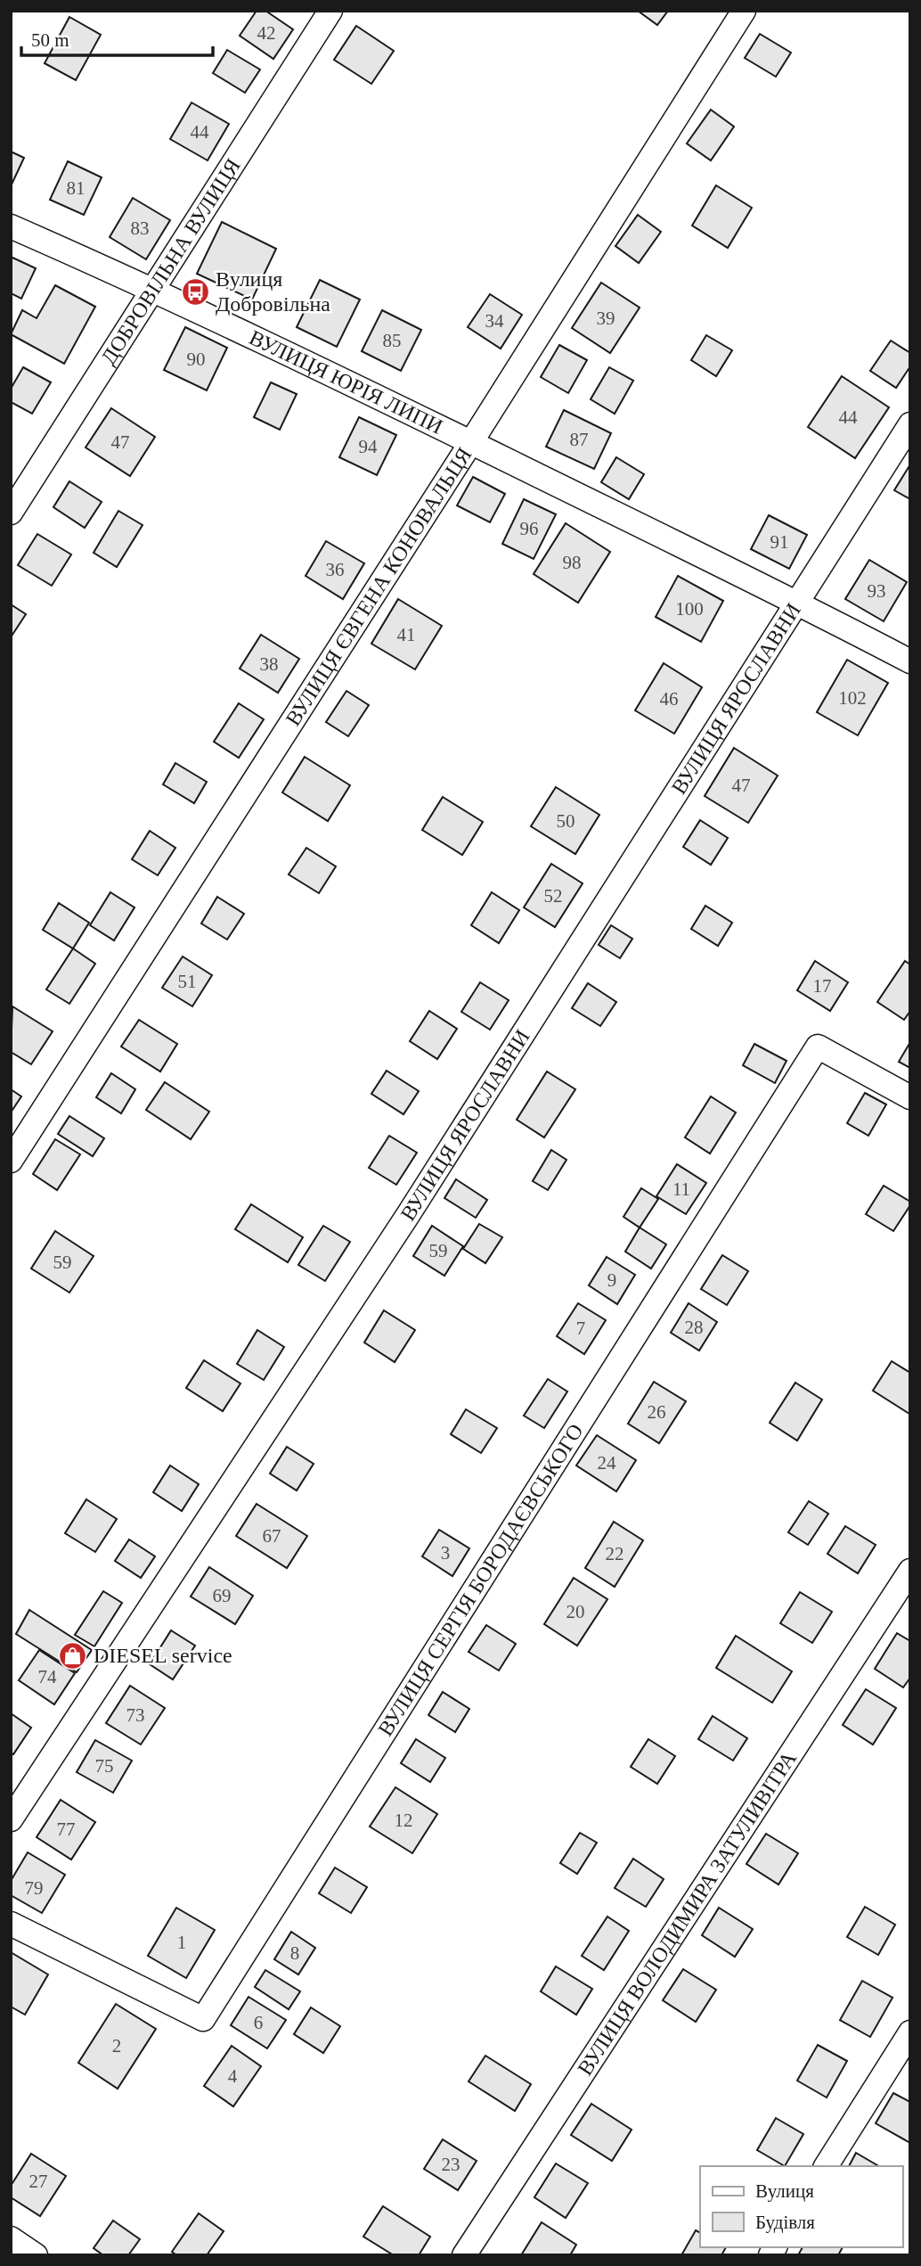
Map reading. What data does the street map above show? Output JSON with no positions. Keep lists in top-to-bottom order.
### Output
{
  "streets": {
    "street": [
      "ДОБРОВІЛЬНА ВУЛИЦЯ",
      "ВУЛИЦЯ ЮРІЯ ЛИПИ",
      "ВУЛИЦЯ ЄВГЕНА КОНОВАЛЬЦЯ",
      "ВУЛИЦЯ ЯРОСЛАВНИ",
      "ВУЛИЦЯ СЕРГІЯ БОРОДАЄВСЬКОГО",
      "ВУЛИЦЯ ВОЛОДИМИРА ЗАТУЛИВІТРА"
    ]
  },
  "crossings": [
    ["ДОБРОВІЛЬНА ВУЛИЦЯ", "ВУЛИЦЯ ЮРІЯ ЛИПИ"],
    ["ВУЛИЦЯ ЮРІЯ ЛИПИ", "ВУЛИЦЯ ЄВГЕНА КОНОВАЛЬЦЯ"],
    ["ВУЛИЦЯ ЮРІЯ ЛИПИ", "ВУЛИЦЯ ЯРОСЛАВНИ"]
  ],
  "places": {
    "bus stop": ["Вулиця Добровільна"],
    "shop": ["DIESEL service"]
  },
  "house_numbers": [
    "42",
    "44",
    "81",
    "83",
    "39",
    "34",
    "85",
    "90",
    "44",
    "87",
    "47",
    "94",
    "96",
    "91",
    "98",
    "36",
    "93",
    "100",
    "41",
    "38",
    "102",
    "46",
    "47",
    "50",
    "52",
    "51",
    "17",
    "11",
    "59",
    "59",
    "9",
    "28",
    "7",
    "26",
    "24",
    "67",
    "3",
    "22",
    "69",
    "20",
    "74",
    "73",
    "75",
    "12",
    "77",
    "79",
    "1",
    "8",
    "6",
    "2",
    "4",
    "23",
    "27"
  ],
  "legend": ["Вулиця", "Будівля"],
  "scale_bar": "50 m"
}
